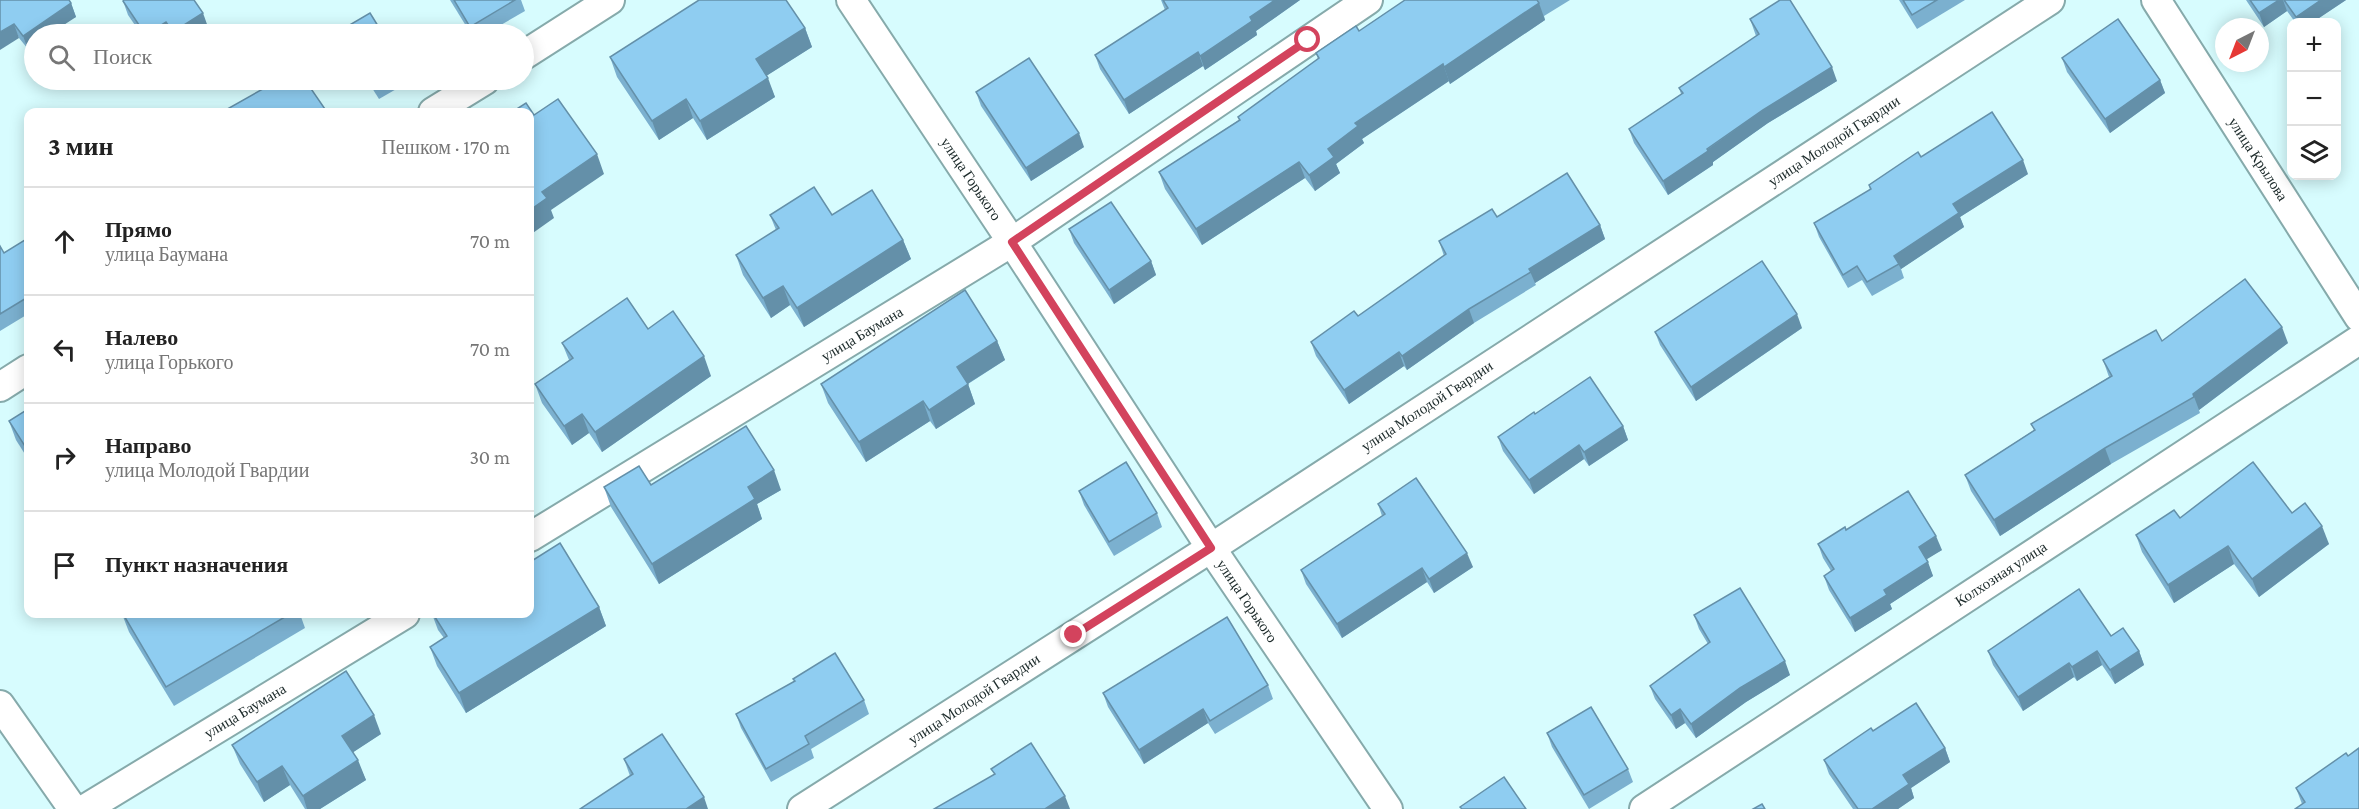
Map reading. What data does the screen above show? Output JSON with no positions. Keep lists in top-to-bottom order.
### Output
{
  "streets": {
    "street": [
      "улица Молодой Гвардии",
      "улица Крылова",
      "улица Горького",
      "улица Баумана",
      "Колхозная улица"
    ]
  },
  "crossings": [
    ["улица Молодой Гвардии", "улица Горького"],
    ["улица Горького", "улица Баумана"]
  ],
  "north": "bottom left",
  "page": {
    "map_buttons": ["+", "−"],
    "search": "Поиск",
    "heading": ["3 мин", "Пешком · 170 m"],
    "list": [
      ["Прямо", "улица Баумана", "70 m"],
      ["Налево", "улица Горького", "70 m"],
      ["Направо", "улица Молодой Гвардии", "30 m"],
      "Пункт назначения"
    ]
  }
}
